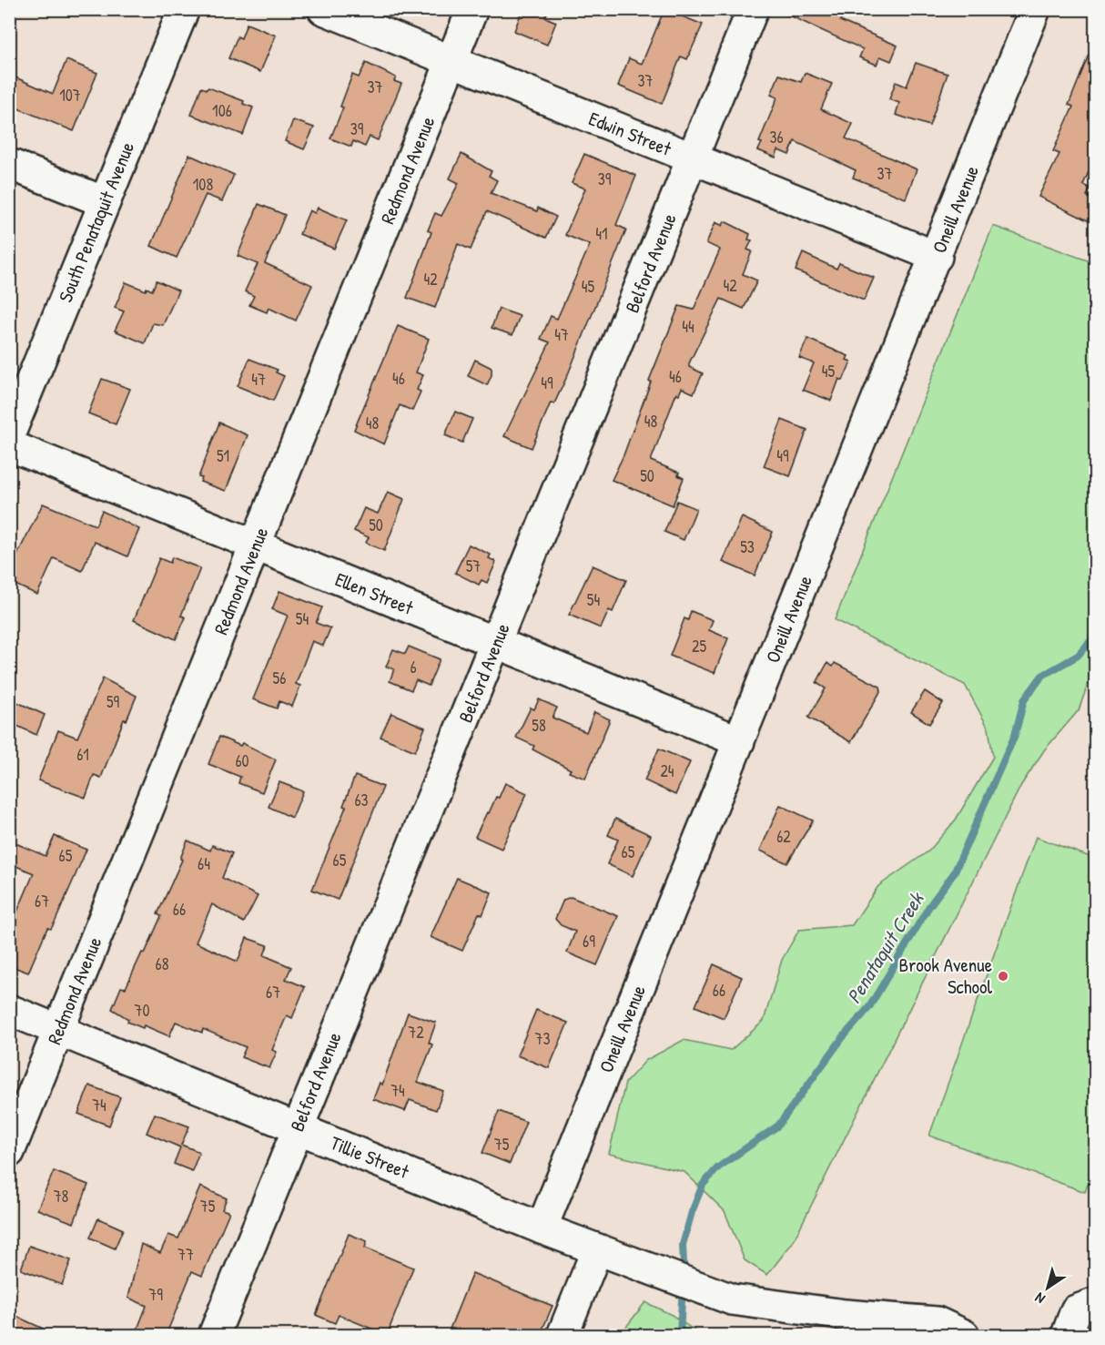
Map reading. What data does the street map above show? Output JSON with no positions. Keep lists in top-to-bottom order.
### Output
{
  "streets": {
    "street": [
      "Edwin Street",
      "Redmond Avenue",
      "Oneill Avenue",
      "South Penataquit Avenue",
      "Belford Avenue",
      "Ellen Street",
      "Tillie Street"
    ]
  },
  "crossings": [
    ["Edwin Street", "Redmond Avenue"],
    ["Edwin Street", "Oneill Avenue"],
    ["Edwin Street", "Belford Avenue"],
    ["Redmond Avenue", "Ellen Street"],
    ["Redmond Avenue", "Tillie Street"],
    ["Oneill Avenue", "Ellen Street"],
    ["Oneill Avenue", "Tillie Street"],
    ["Belford Avenue", "Ellen Street"],
    ["Belford Avenue", "Tillie Street"]
  ],
  "water": ["Penataquit Creek"],
  "places": ["Brook Avenue School"],
  "house_numbers": [
    "37",
    "37",
    "107",
    "106",
    "39",
    "36",
    "37",
    "39",
    "108",
    "41",
    "42",
    "42",
    "45",
    "44",
    "47",
    "45",
    "46",
    "46",
    "47",
    "49",
    "48",
    "48",
    "51",
    "49",
    "50",
    "50",
    "53",
    "57",
    "54",
    "54",
    "25",
    "6",
    "56",
    "59",
    "58",
    "61",
    "60",
    "24",
    "63",
    "62",
    "65",
    "65",
    "65",
    "64",
    "67",
    "66",
    "69",
    "68",
    "66",
    "67",
    "70",
    "72",
    "73",
    "74",
    "74",
    "75",
    "78",
    "75",
    "77",
    "79"
  ],
  "north": "bottom left"
}
